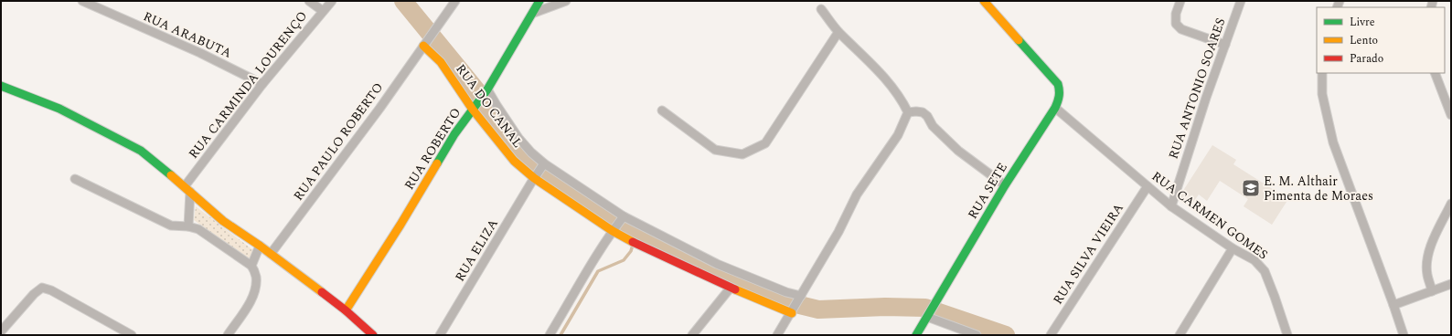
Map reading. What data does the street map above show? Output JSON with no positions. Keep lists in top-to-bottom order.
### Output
{
  "streets": {
    "street": [
      "RUA ARABUTA",
      "RUA CARMINDA LOURENÇO",
      "RUA ANTONIO SOARES",
      "RUA DO CANAL",
      "RUA PAULO ROBERTO",
      "RUA ROBERTO",
      "RUA SETE",
      "RUA CARMEN GOMES",
      "RUA ELIZA",
      "RUA SILVA VIEIRA"
    ]
  },
  "crossings": [
    ["RUA ARABUTA", "RUA CARMINDA LOURENÇO"],
    ["RUA ANTONIO SOARES", "RUA CARMEN GOMES"],
    ["RUA DO CANAL", "RUA PAULO ROBERTO"],
    ["RUA DO CANAL", "RUA ROBERTO"],
    ["RUA DO CANAL", "RUA ELIZA"],
    ["RUA SETE", "RUA CARMEN GOMES"],
    ["RUA CARMEN GOMES", "RUA SILVA VIEIRA"]
  ],
  "places": {
    "school or university": ["E. M. Althair Pimenta de Moraes"]
  },
  "legend": ["Livre", "Lento", "Parado"]
}
